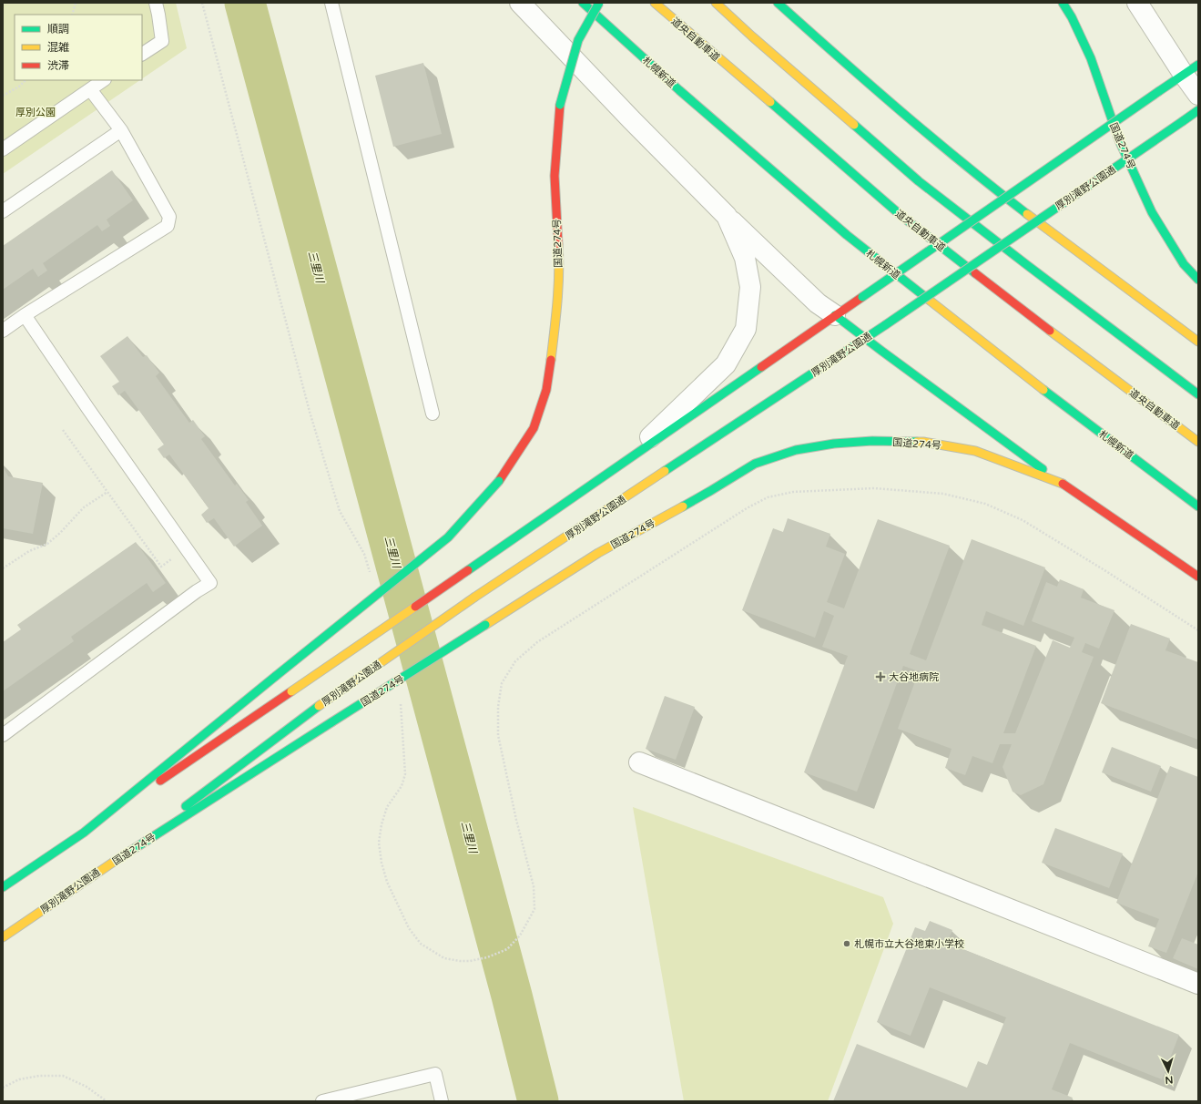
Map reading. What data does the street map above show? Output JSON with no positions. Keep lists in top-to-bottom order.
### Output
{
  "streets": {
    "main road": [
      "道央自動車道",
      "札幌新道",
      "国道274号",
      "厚別滝野公園通"
    ]
  },
  "crossings": [
    ["国道274号", "厚別滝野公園通"]
  ],
  "water": ["三里川"],
  "parks": ["厚別公園"],
  "places": {
    "health": ["大谷地病院"],
    "other": ["札幌市立大谷地東小学校"]
  },
  "legend": ["順調", "混雑", "渋滞"],
  "north": "bottom"
}
